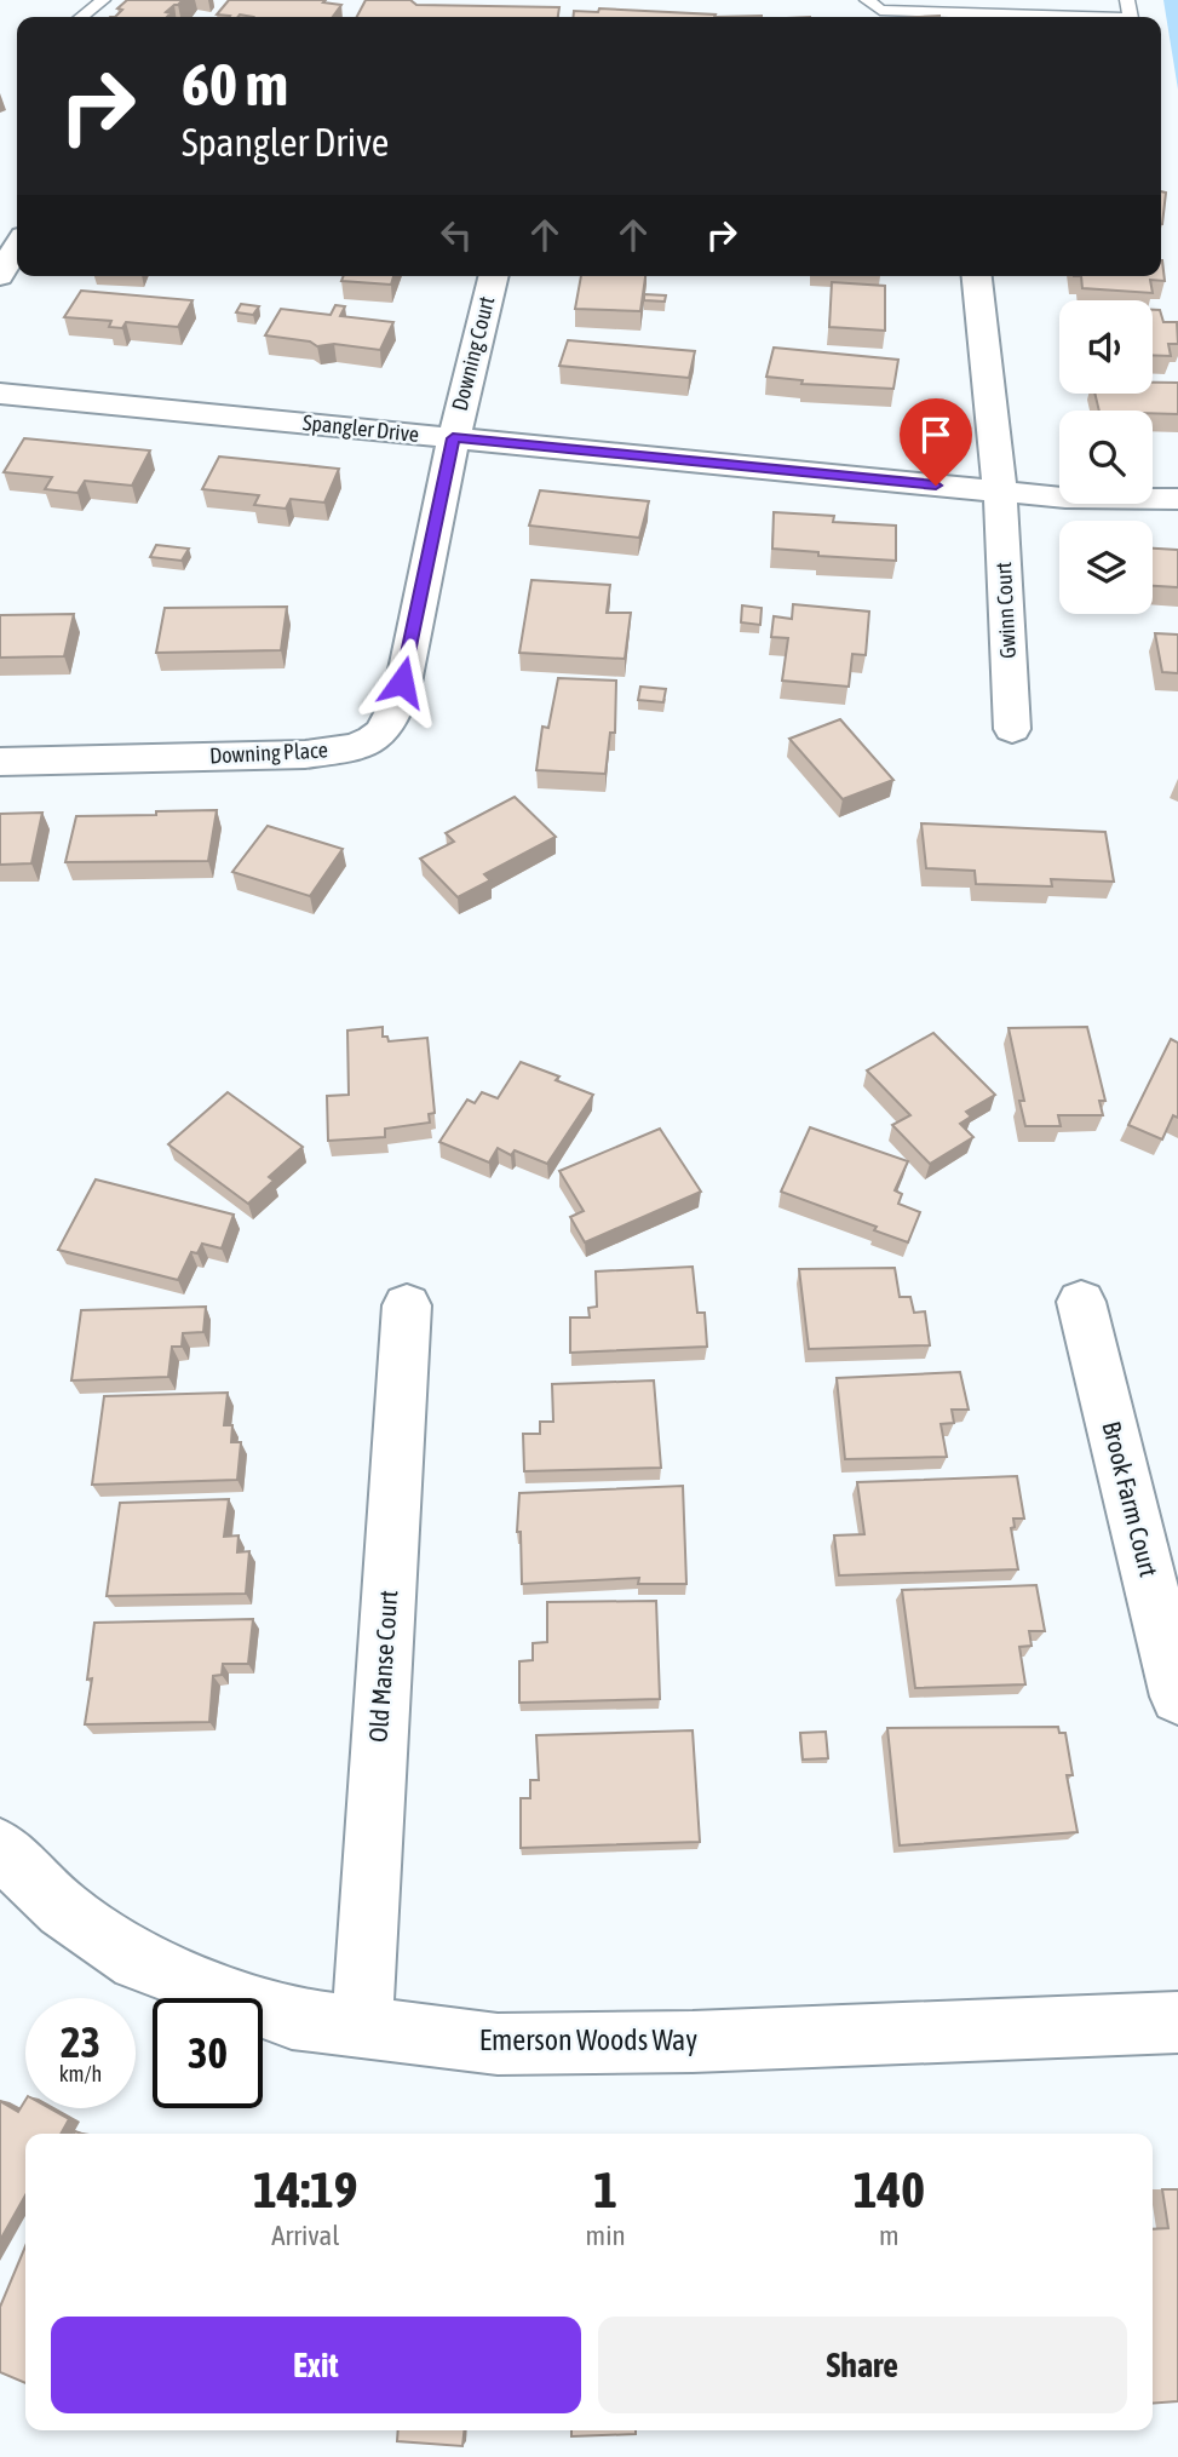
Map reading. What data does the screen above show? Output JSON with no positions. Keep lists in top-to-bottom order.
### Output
{
  "streets": {
    "street": [
      "Downing Court",
      "Spangler Drive",
      "Gwinn Court",
      "Downing Place",
      "Brook Farm Court",
      "Old Manse Court",
      "Emerson Woods Way"
    ]
  },
  "crossings": [
    ["Downing Court", "Spangler Drive"],
    ["Downing Court", "Downing Place"],
    ["Spangler Drive", "Gwinn Court"],
    ["Spangler Drive", "Downing Place"],
    ["Old Manse Court", "Emerson Woods Way"]
  ],
  "page": {
    "turn": ["60 m", "Spangler Drive"],
    "speed": "23 km/h",
    "limit": "30",
    "eta": [
      "14:19",
      "Arrival",
      "1",
      "min",
      "140",
      "m"
    ],
    "buttons": ["Exit", "Share"]
  }
}
